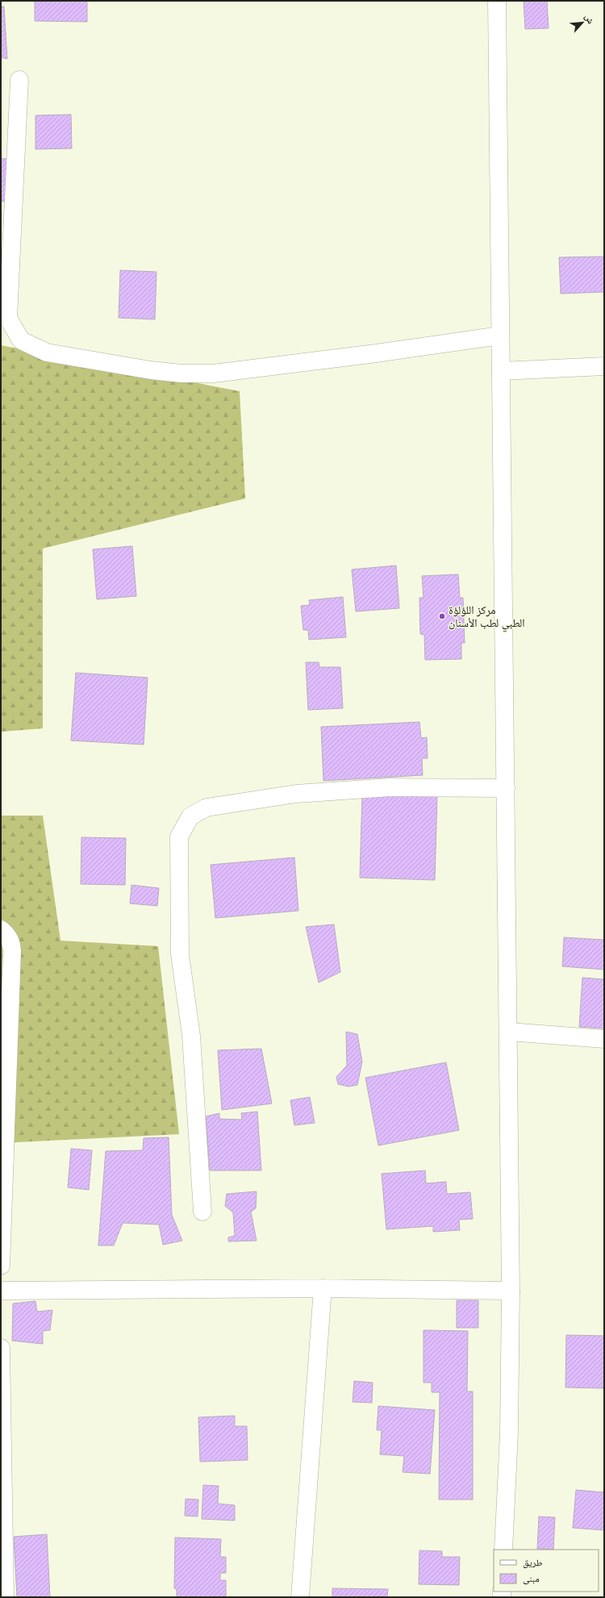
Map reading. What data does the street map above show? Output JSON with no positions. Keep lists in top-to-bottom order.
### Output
{
  "places": ["مركز اللؤلؤة الطبي لطب الأسنان"],
  "legend": ["طريق", "مبنى"],
  "north": "top right"
}
